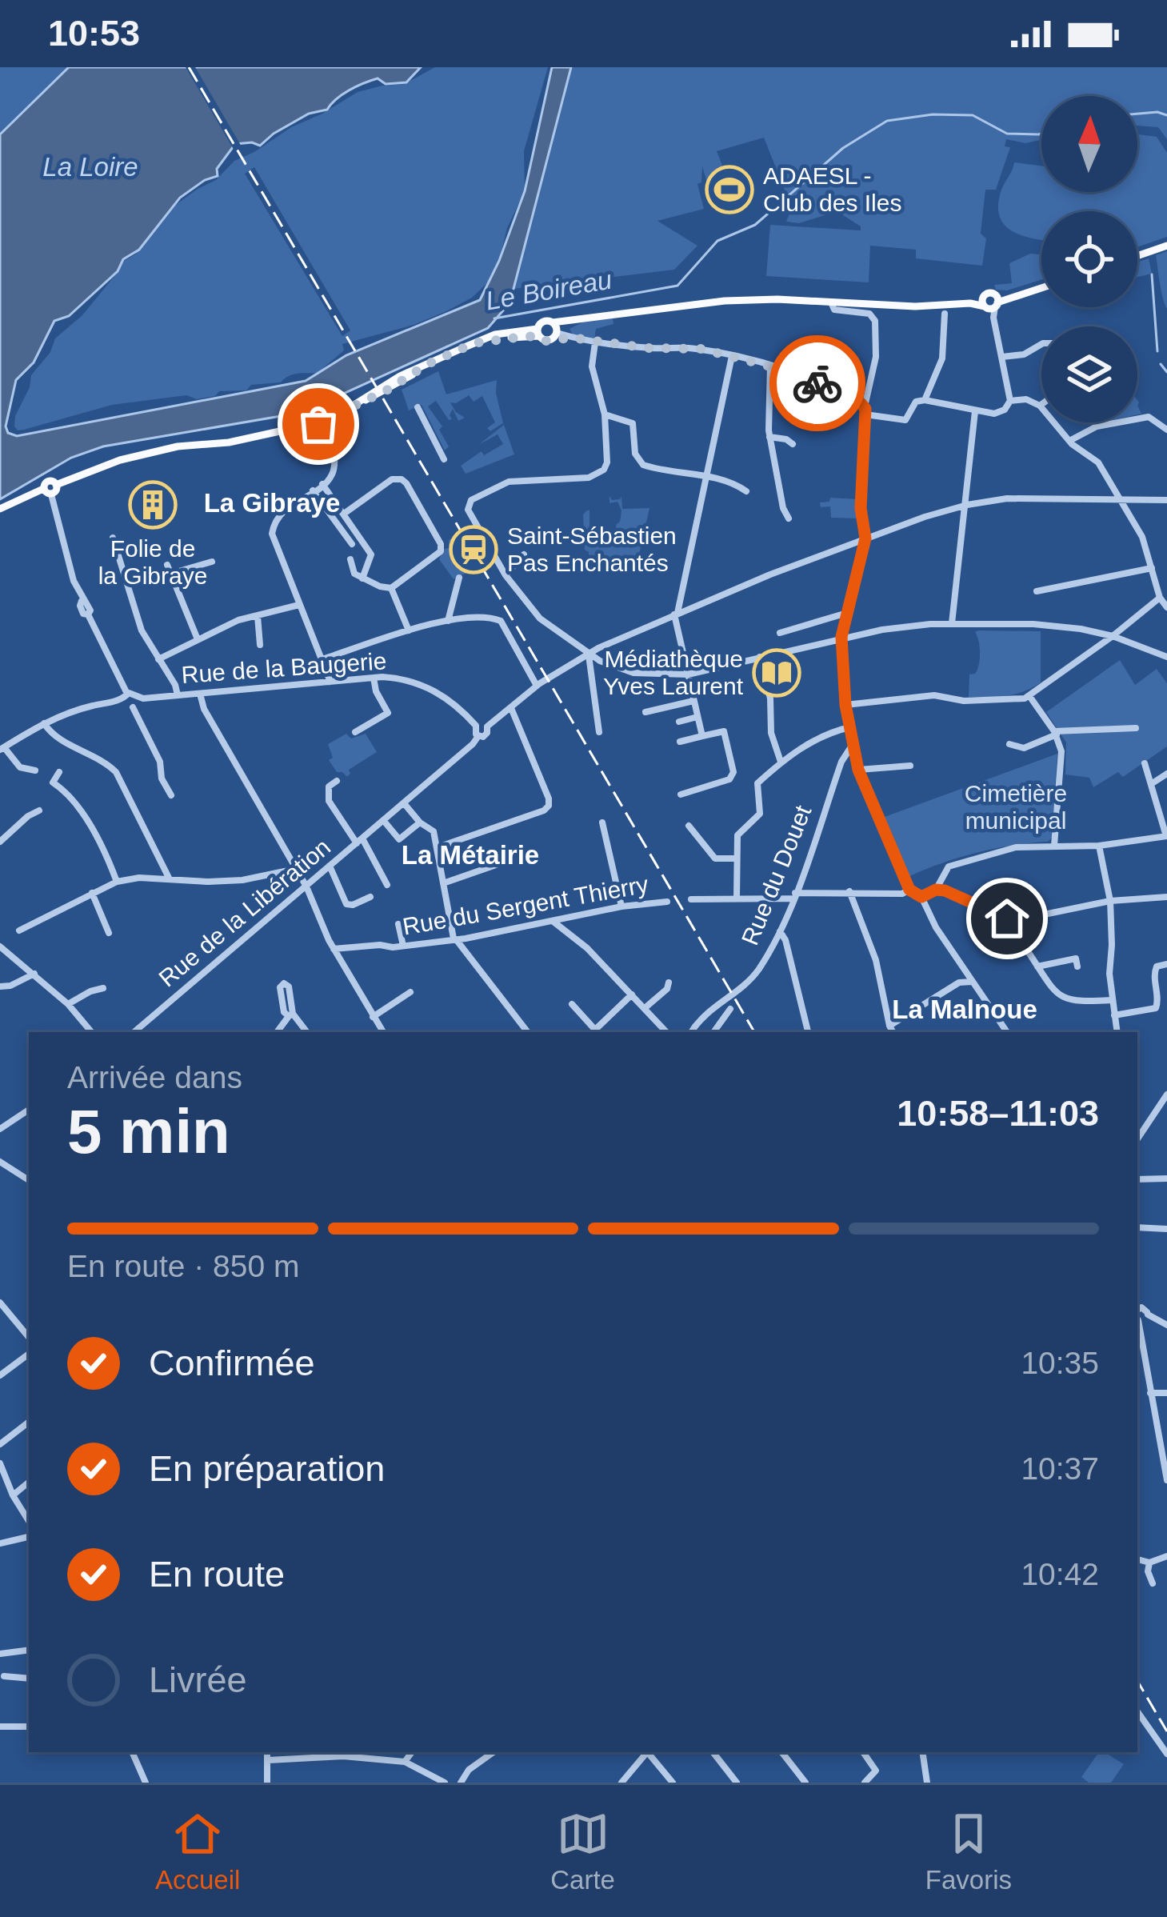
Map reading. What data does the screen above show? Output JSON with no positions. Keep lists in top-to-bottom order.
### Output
{
  "streets": {
    "street": [
      "Rue de la Baugerie",
      "Rue du Douet",
      "Rue du Sergent Thierry",
      "Rue de la Libération"
    ]
  },
  "crossings": [
    ["Rue de la Baugerie", "Rue de la Libération"]
  ],
  "districts": ["La Gibraye", "La Métairie", "La Malnoue"],
  "water": ["La Loire", "Le Boireau"],
  "parks": ["Cimetière municipal"],
  "places": {
    "sports": ["ADAESL - Club des Iles"],
    "building": ["Folie de la Gibraye"],
    "station": ["Saint-Sébastien Pas Enchantés"],
    "library": ["Médiathèque Yves Laurent"]
  },
  "north": "top",
  "page": {
    "status": "10:53",
    "heading": ["5 min", "Arrivée dans", "10:58–11:03"],
    "bar": "En route · 850 m",
    "list": [
      ["Confirmée", "10:35"],
      ["En préparation", "10:37"],
      ["En route", "10:42"],
      "Livrée"
    ],
    "tabs": ["Accueil", "Carte", "Favoris"]
  }
}
